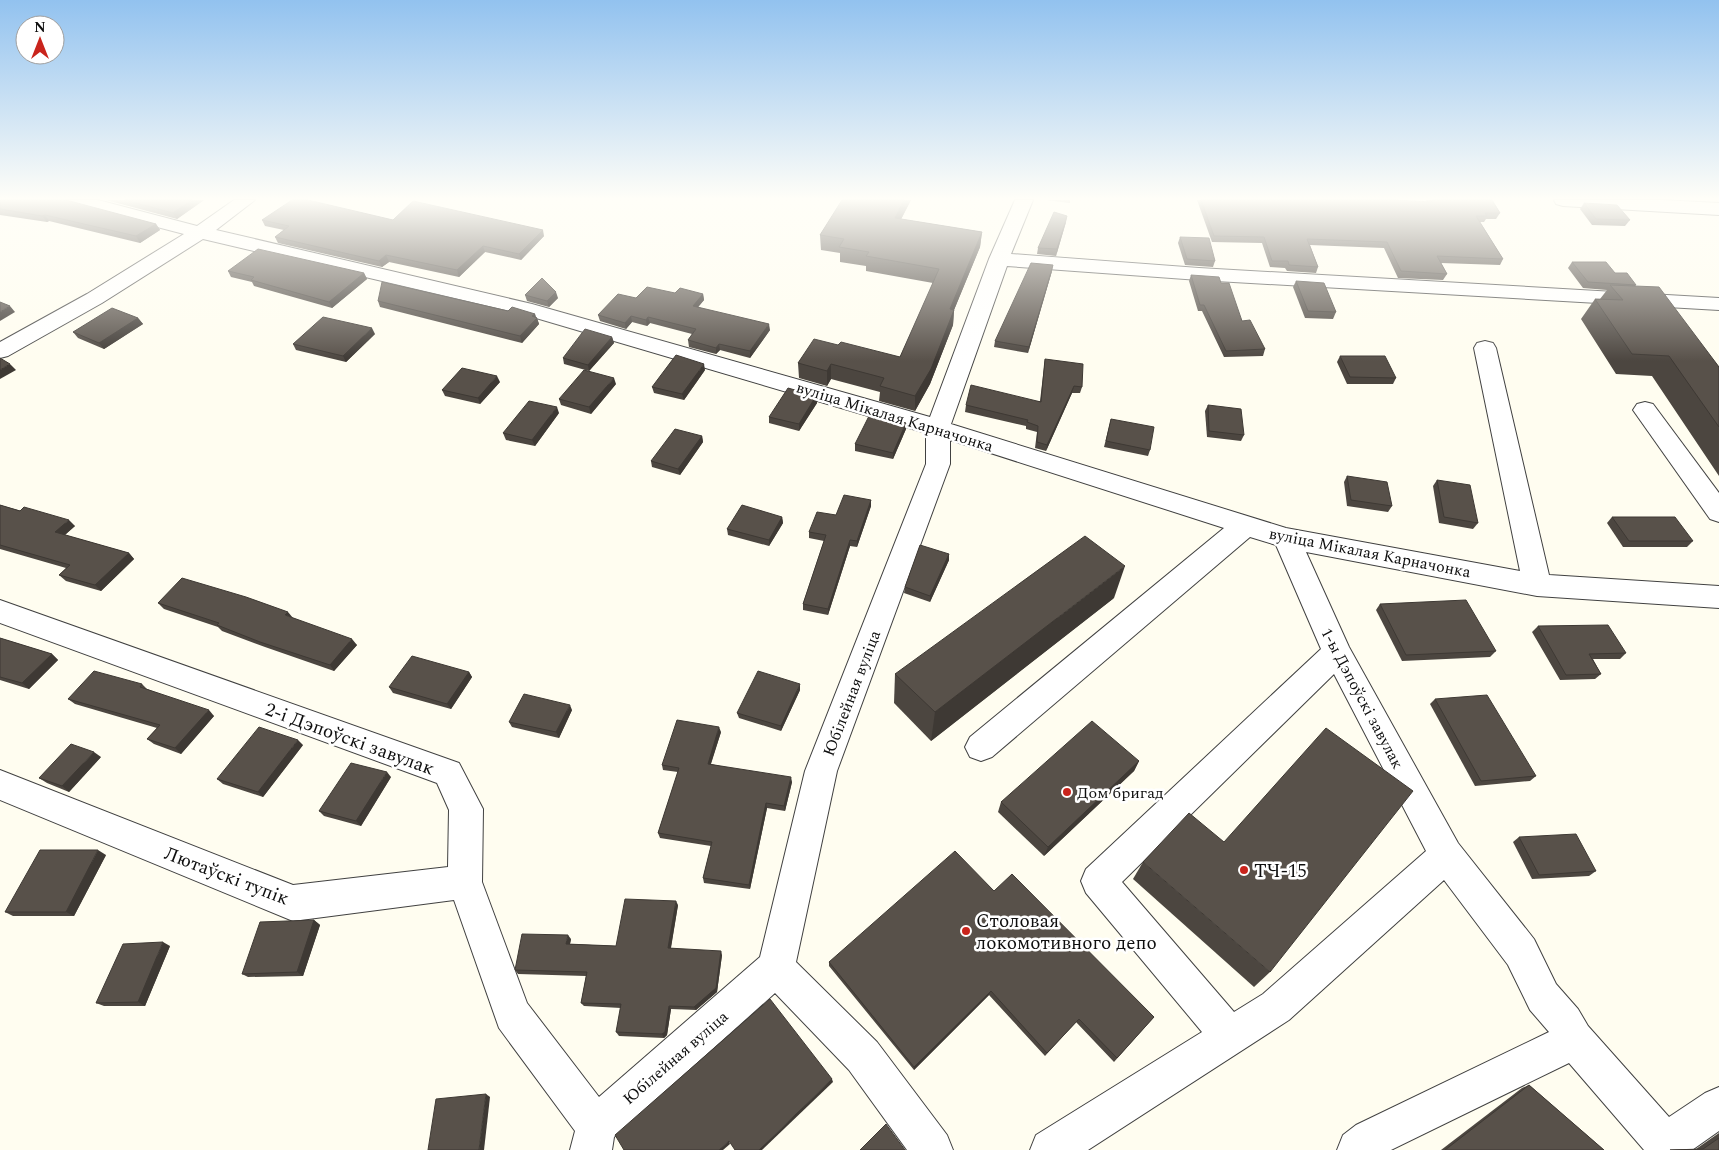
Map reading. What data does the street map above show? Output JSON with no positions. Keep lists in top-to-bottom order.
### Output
{
  "streets": {
    "street": [
      "вуліца Мікалая Карначонка",
      "Юбілейная вуліца",
      "1-ы Дэпоўскі завулак",
      "2-і Дэпоўскі завулак",
      "Лютаўскі тупік"
    ]
  },
  "crossings": [
    ["вуліца Мікалая Карначонка", "Юбілейная вуліца"],
    ["вуліца Мікалая Карначонка", "1-ы Дэпоўскі завулак"],
    ["Юбілейная вуліца", "2-і Дэпоўскі завулак"],
    ["2-і Дэпоўскі завулак", "Лютаўскі тупік"]
  ],
  "places": ["Дом бригад", "ТЧ-15", "Столовая локомотивного депо"],
  "north": "top"
}
